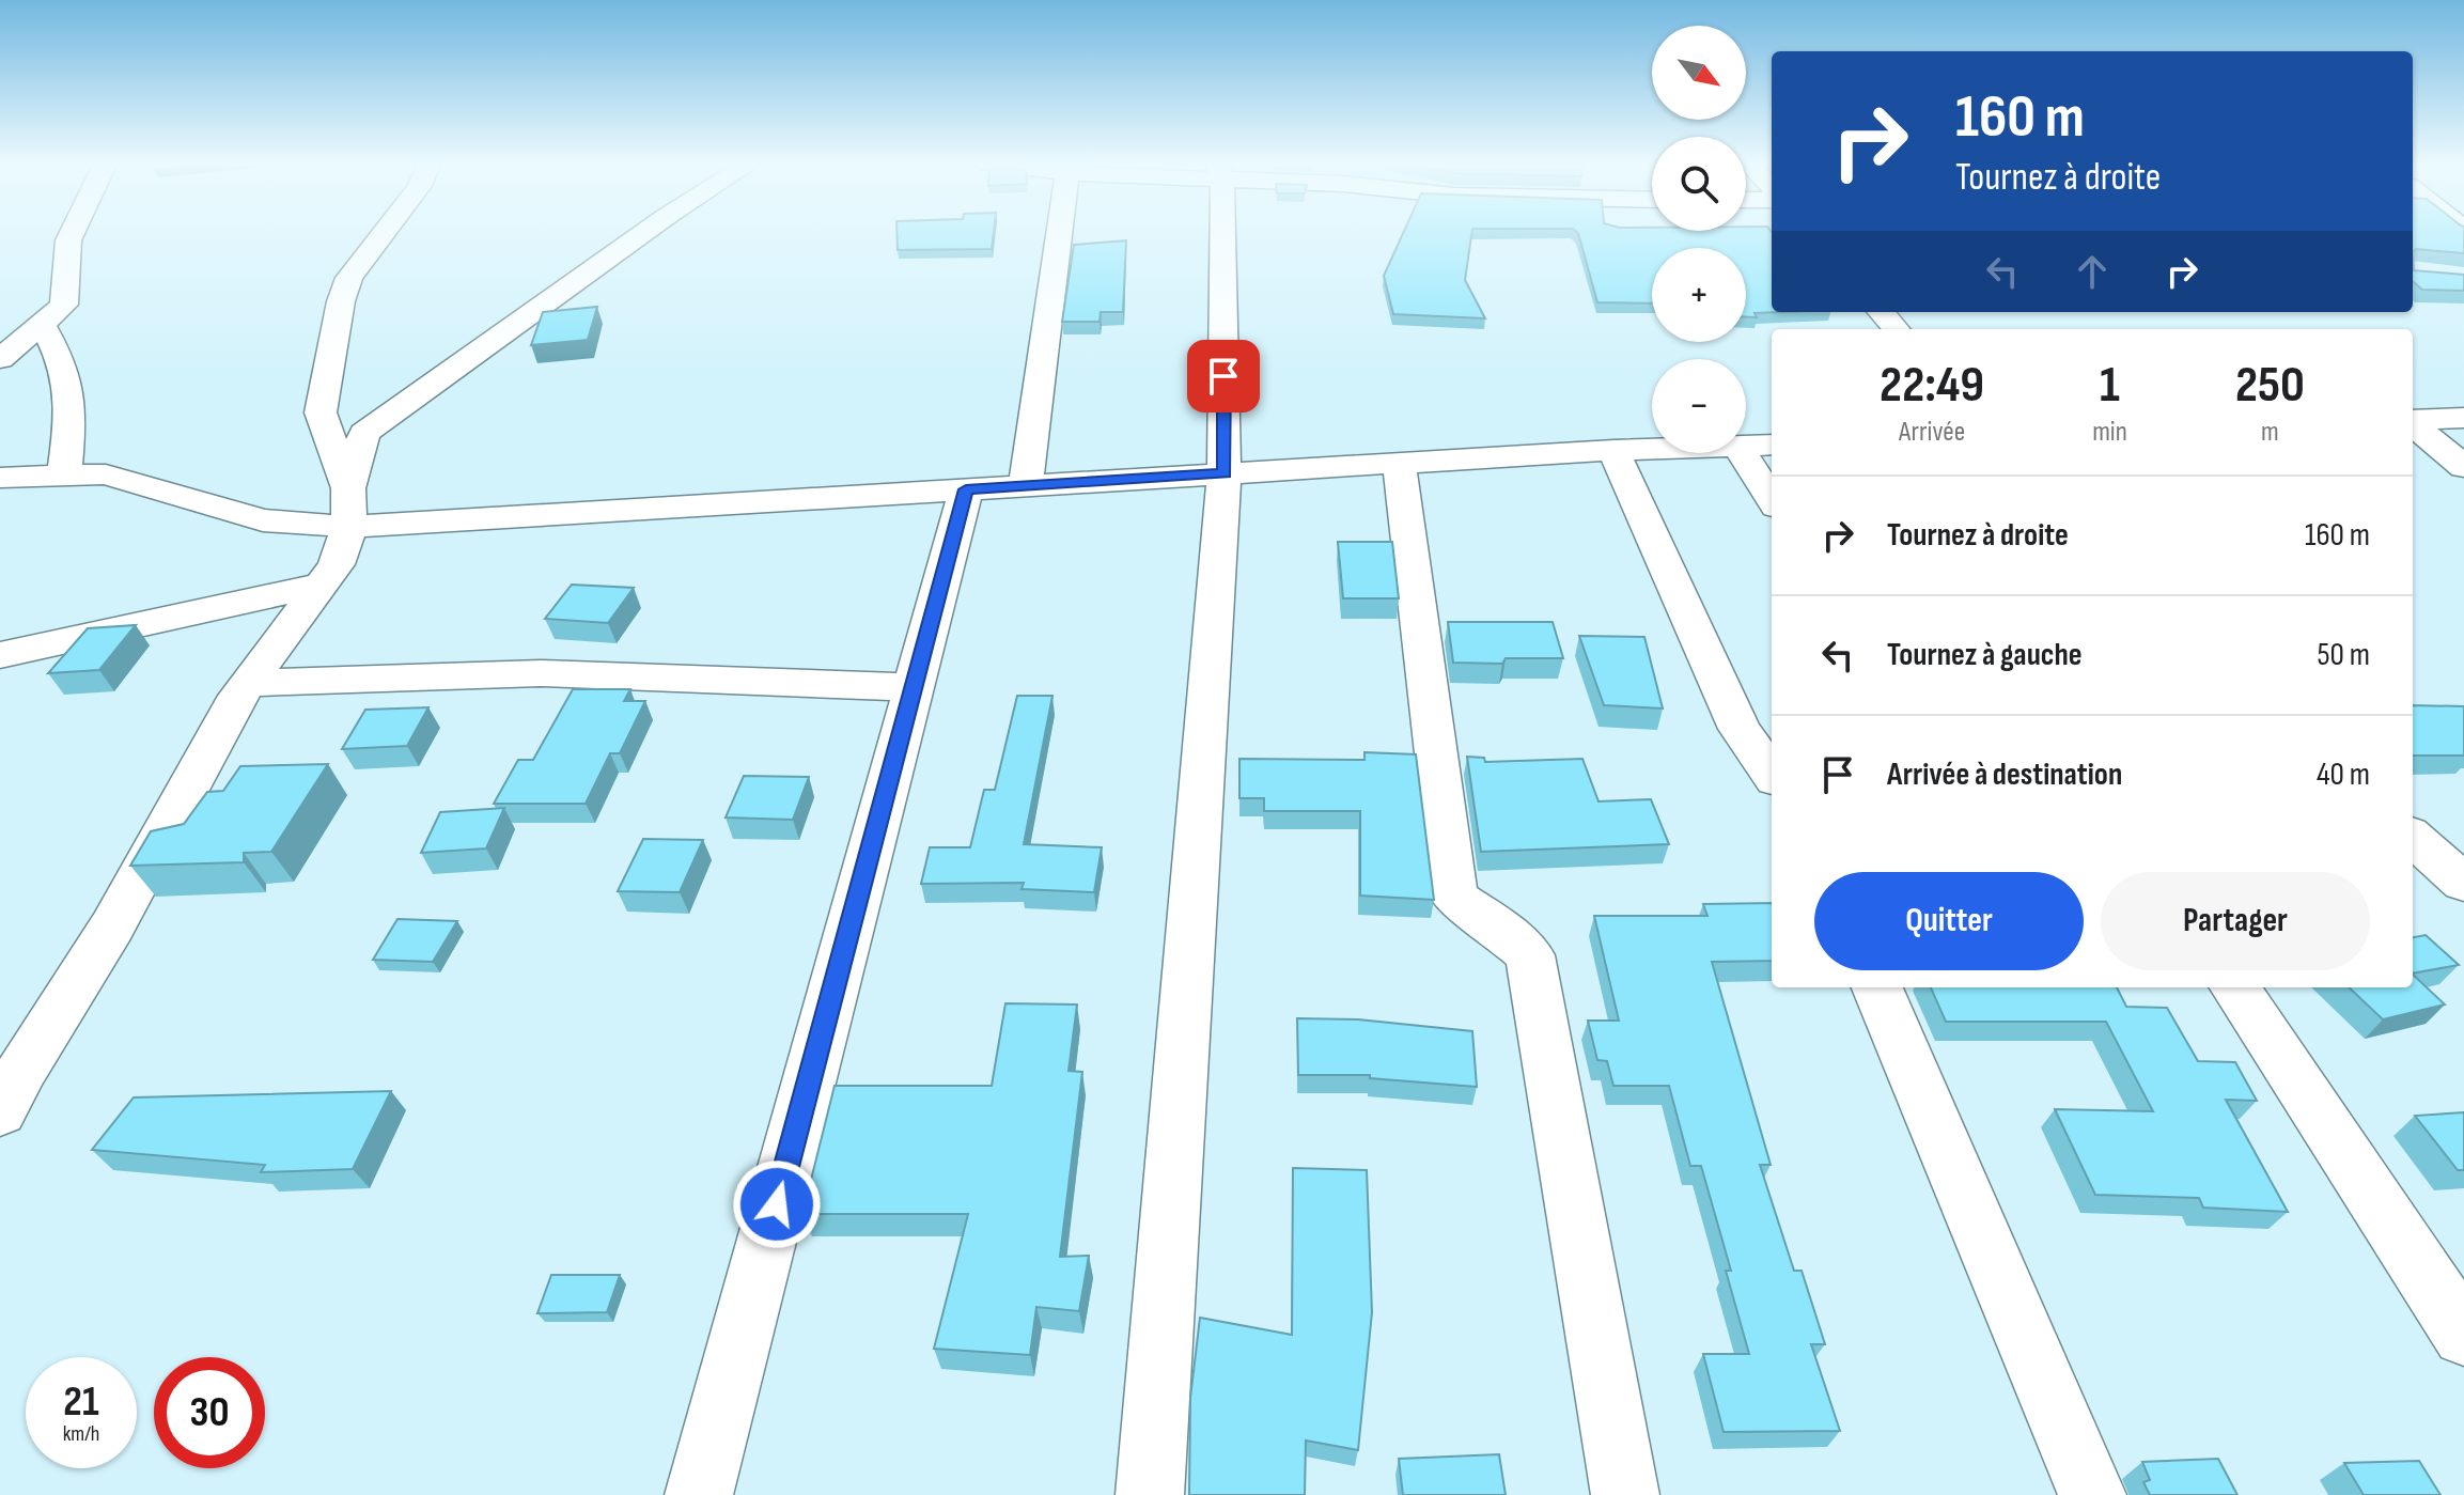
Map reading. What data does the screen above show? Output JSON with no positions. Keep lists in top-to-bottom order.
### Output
{
  "north": "bottom right",
  "page": {
    "map_buttons": ["+", "−"],
    "turn": ["160 m", "Tournez à droite"],
    "eta": [
      "22:49",
      "Arrivée",
      "1",
      "min",
      "250",
      "m"
    ],
    "list": [
      {
        "name": "Tournez à droite",
        "value": "160 m"
      },
      {
        "name": "Tournez à gauche",
        "value": "50 m"
      },
      {
        "name": "Arrivée à destination",
        "value": "40 m"
      }
    ],
    "buttons": ["Quitter", "Partager"],
    "speed": "21 km/h",
    "limit": "30"
  }
}
